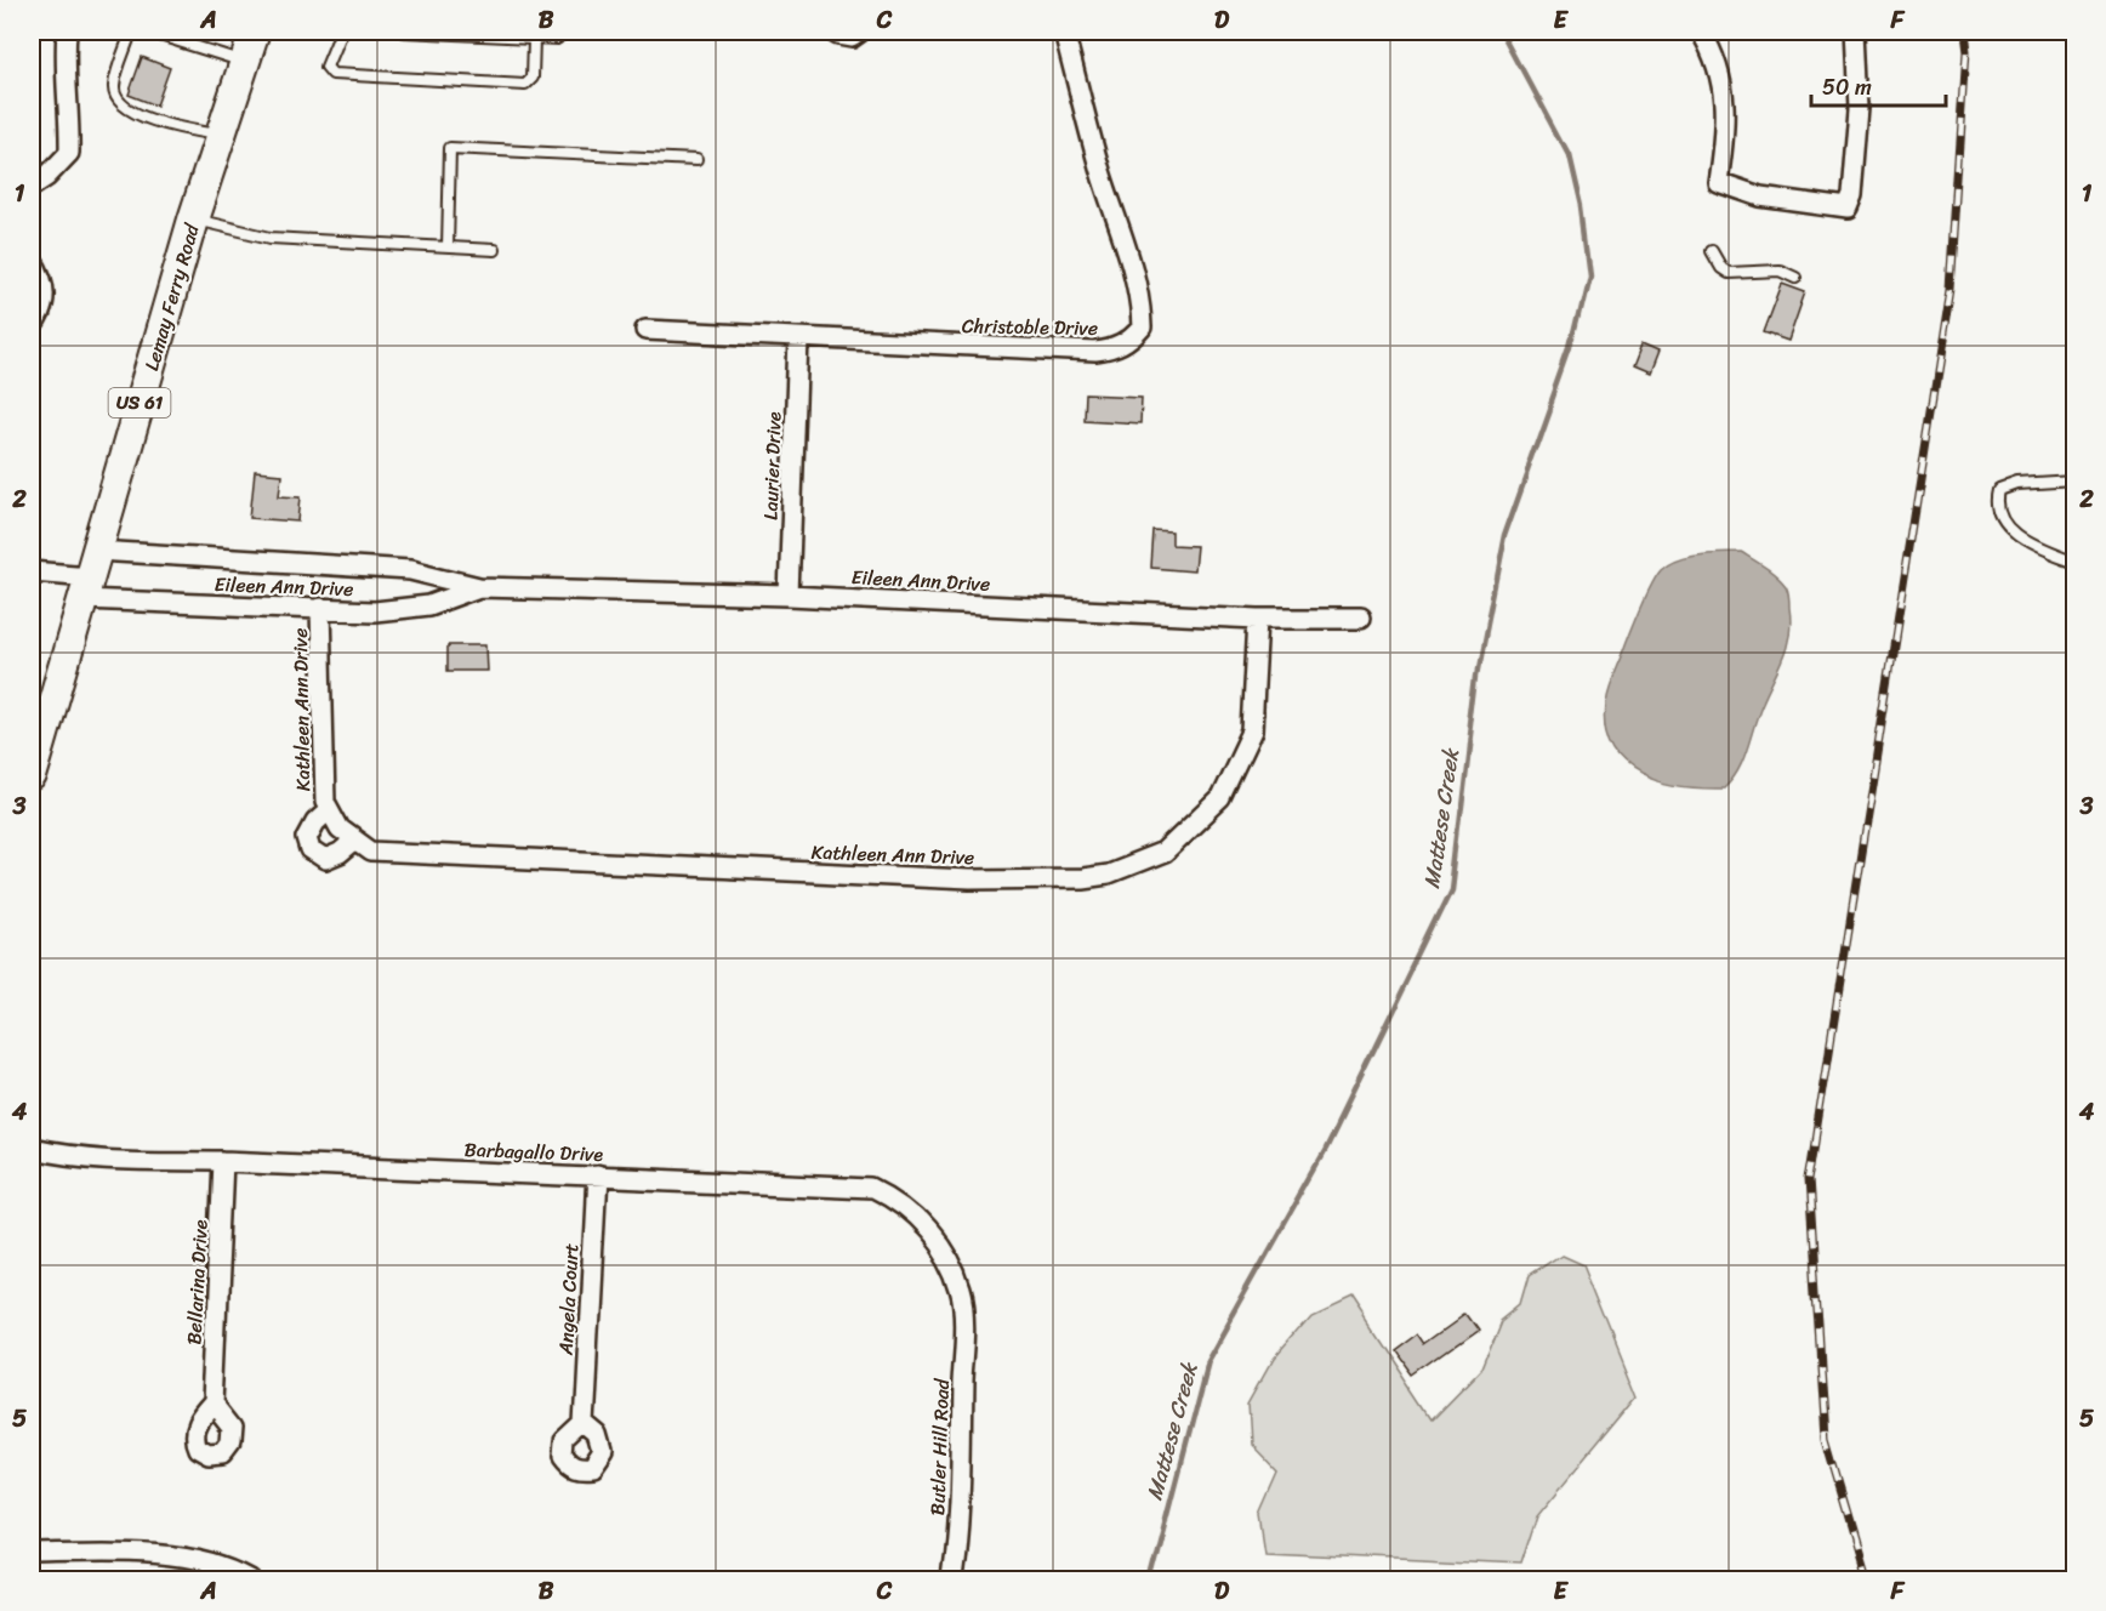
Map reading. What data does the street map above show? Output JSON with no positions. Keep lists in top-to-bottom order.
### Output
{
  "streets": {
    "main road": ["Lemay Ferry Road", "US 61"],
    "street": [
      "Christoble Drive",
      "Laurier Drive",
      "Eileen Ann Drive",
      "Kathleen Ann Drive",
      "Barbagallo Drive",
      "Bellarina Drive",
      "Angela Court",
      "Butler Hill Road"
    ]
  },
  "crossings": [
    ["Lemay Ferry Road", "Eileen Ann Drive"],
    ["Christoble Drive", "Laurier Drive"],
    ["Laurier Drive", "Eileen Ann Drive"],
    ["Eileen Ann Drive", "Kathleen Ann Drive"],
    ["Barbagallo Drive", "Bellarina Drive"],
    ["Barbagallo Drive", "Angela Court"],
    ["Barbagallo Drive", "Butler Hill Road"]
  ],
  "water": ["Mattese Creek"],
  "scale_bar": "50 m",
  "grid": {
    "columns": [
      "A",
      "B",
      "C",
      "D",
      "E",
      "F"
    ],
    "rows": [
      "1",
      "2",
      "3",
      "4",
      "5"
    ]
  }
}
